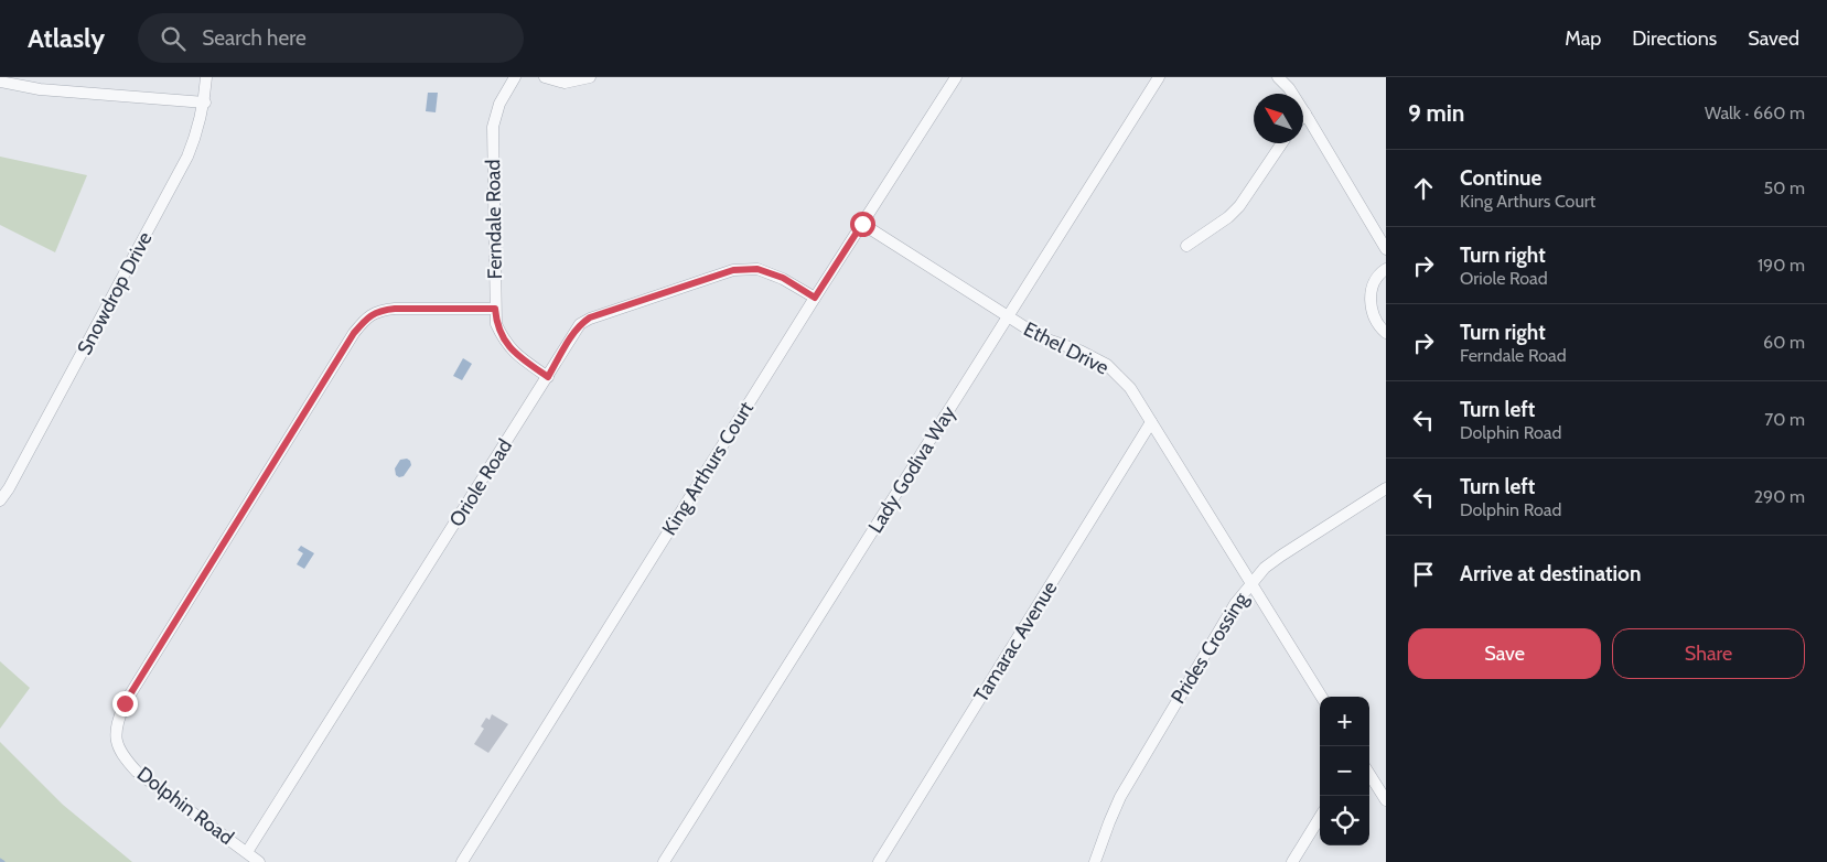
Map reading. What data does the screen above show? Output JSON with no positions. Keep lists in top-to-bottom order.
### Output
{
  "streets": {
    "street": [
      "Ferndale Road",
      "Snowdrop Drive",
      "Ethel Drive",
      "King Arthurs Court",
      "Lady Godiva Way",
      "Oriole Road",
      "Tamarac Avenue",
      "Prides Crossing",
      "Dolphin Road"
    ]
  },
  "crossings": [
    ["Ferndale Road", "Oriole Road"],
    ["Ferndale Road", "Dolphin Road"],
    ["Ethel Drive", "King Arthurs Court"],
    ["Ethel Drive", "Lady Godiva Way"],
    ["Ethel Drive", "Tamarac Avenue"],
    ["Ethel Drive", "Prides Crossing"],
    ["King Arthurs Court", "Oriole Road"],
    ["Oriole Road", "Dolphin Road"]
  ],
  "north": "top left",
  "page": {
    "header": "Atlasly",
    "search": "Search here",
    "nav": ["Map", "Directions", "Saved"],
    "heading": ["9 min", "Walk · 660 m"],
    "list": [
      ["Continue", "King Arthurs Court", "50 m"],
      ["Turn right", "Oriole Road", "190 m"],
      ["Turn right", "Ferndale Road", "60 m"],
      ["Turn left", "Dolphin Road", "70 m"],
      ["Turn left", "Dolphin Road", "290 m"],
      "Arrive at destination"
    ],
    "buttons": ["Save", "Share"],
    "map_buttons": ["+", "−"]
  }
}
